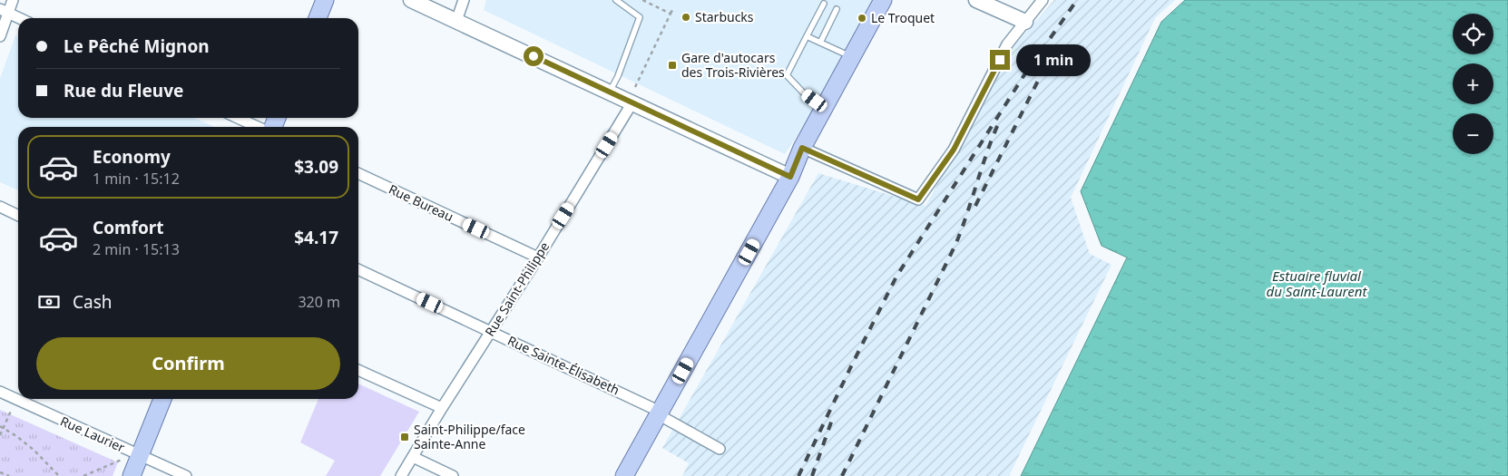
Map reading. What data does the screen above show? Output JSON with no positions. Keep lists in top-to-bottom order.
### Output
{
  "streets": {
    "street": [
      "Rue Bureau",
      "Rue Saint-Philippe",
      "Rue Sainte-Élisabeth",
      "Rue Laurier"
    ]
  },
  "crossings": [
    ["Rue Bureau", "Rue Saint-Philippe"],
    ["Rue Saint-Philippe", "Rue Sainte-Élisabeth"]
  ],
  "water": ["Estuaire fluvial du Saint-Laurent"],
  "places": {
    "other": ["Starbucks", "Le Troquet"],
    "transit": ["Gare d'autocars des Trois-Rivières", "Saint-Philippe/face Sainte-Anne"]
  },
  "page": {
    "map_buttons": ["+", "−"],
    "banner": ["Le Pêché Mignon", "Rue du Fleuve"],
    "bubble": "1 min",
    "list": [
      {
        "name": "Economy",
        "note": "1 min · 15:12",
        "value": "$3.09"
      },
      {
        "name": "Comfort",
        "note": "2 min · 15:13",
        "value": "$4.17"
      }
    ],
    "pay": ["Cash", "320 m"],
    "buttons": "Confirm"
  }
}
